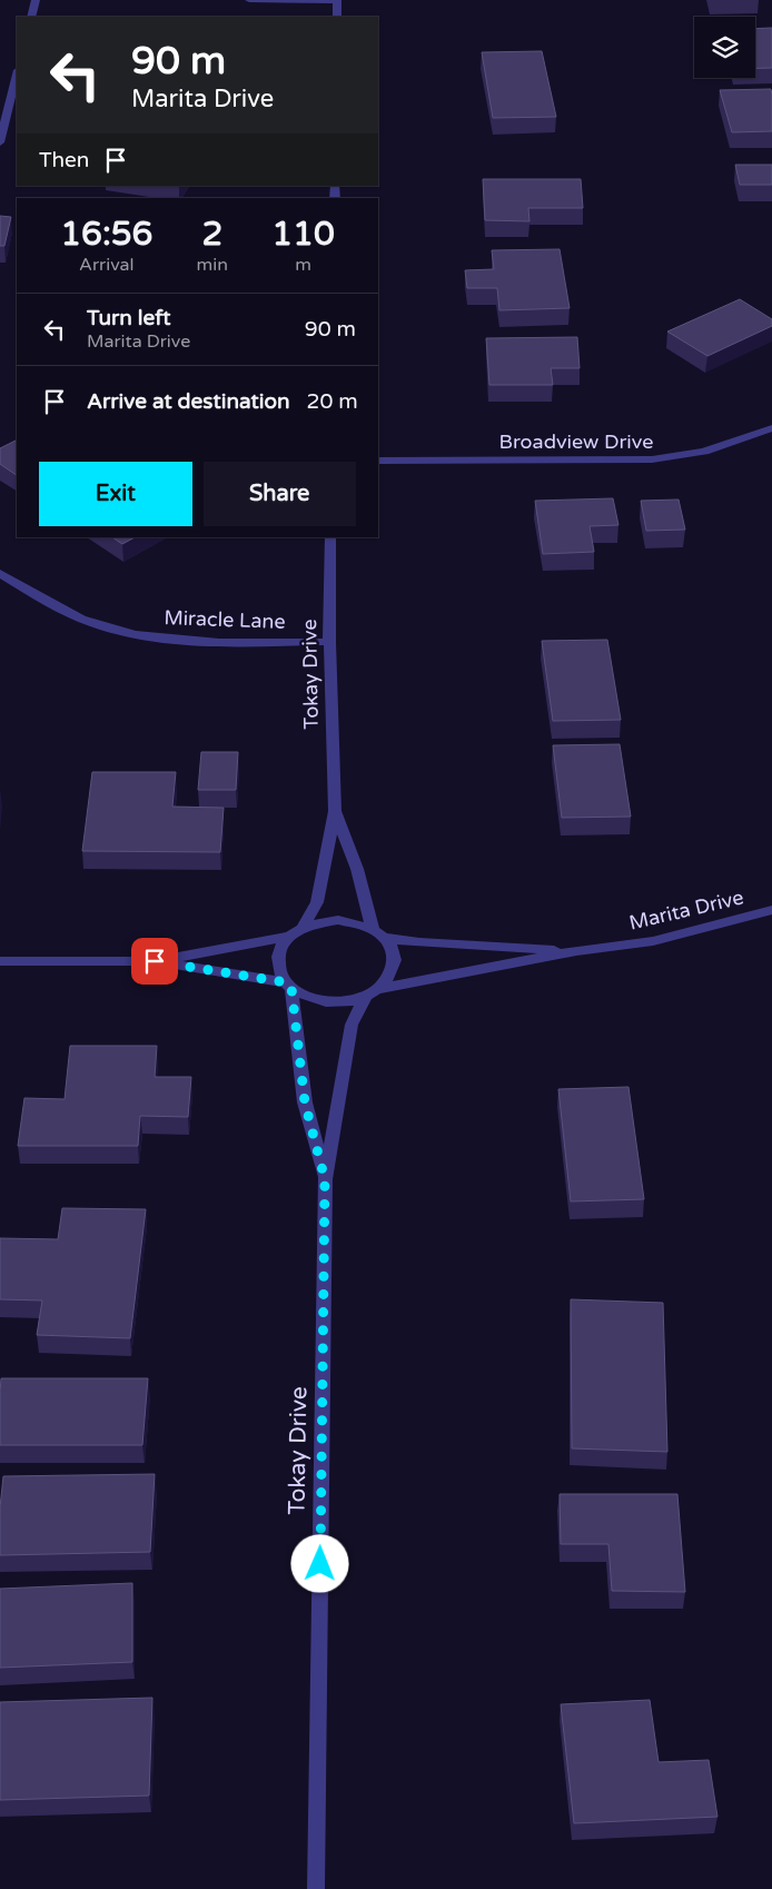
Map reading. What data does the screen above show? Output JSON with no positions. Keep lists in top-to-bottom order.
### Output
{
  "streets": {
    "street": [
      "Broadview Drive",
      "Miracle Lane",
      "Tokay Drive",
      "Marita Drive"
    ]
  },
  "crossings": [
    ["Miracle Lane", "Tokay Drive"],
    ["Tokay Drive", "Marita Drive"]
  ],
  "page": {
    "turn": ["90 m", "Marita Drive"],
    "then": "Then",
    "eta": [
      "16:56",
      "Arrival",
      "2",
      "min",
      "110",
      "m"
    ],
    "list": [
      {
        "name": "Turn left",
        "note": "Marita Drive",
        "value": "90 m"
      },
      {
        "name": "Arrive at destination",
        "value": "20 m"
      }
    ],
    "buttons": ["Exit", "Share"]
  }
}
